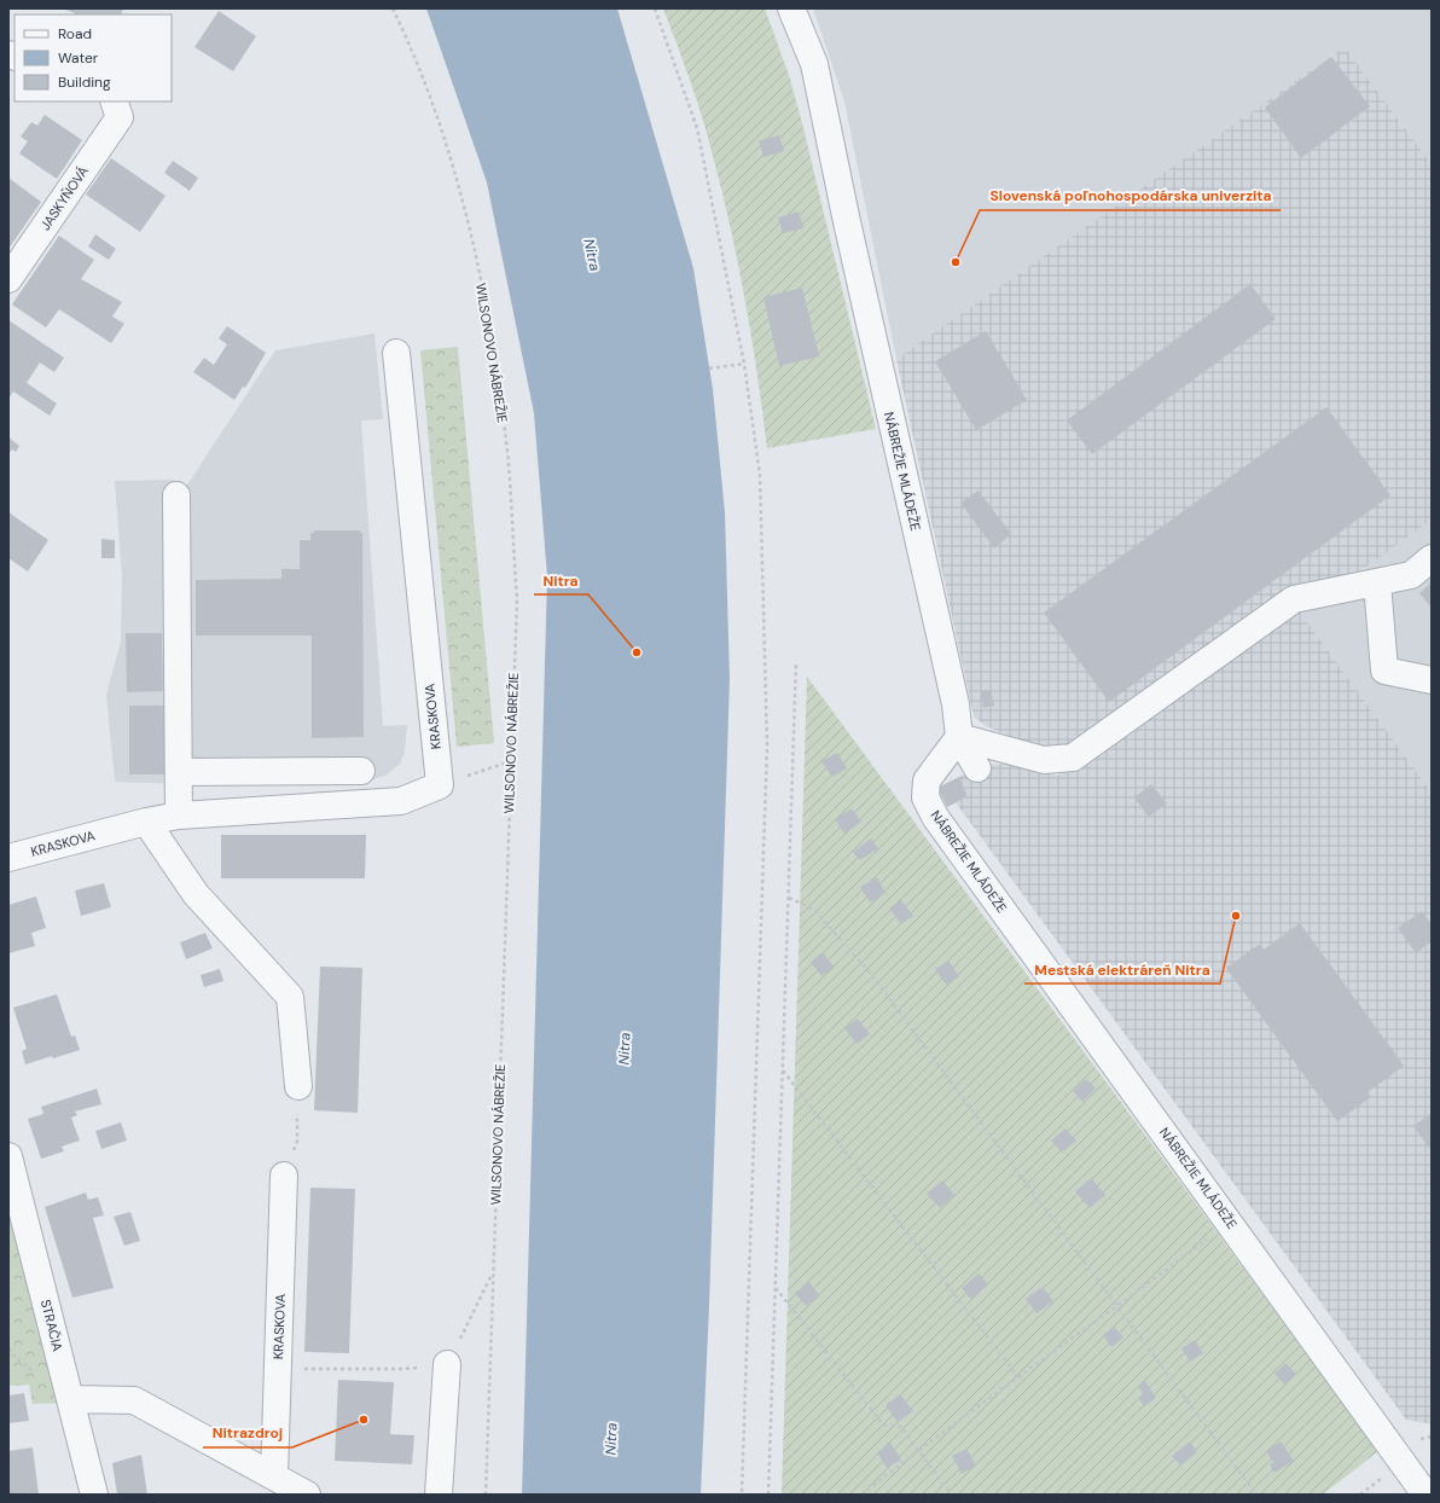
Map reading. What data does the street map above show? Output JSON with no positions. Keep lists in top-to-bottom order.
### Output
{
  "streets": {
    "street": [
      "JASKYŇOVÁ",
      "NÁBREŽIE MLÁDEŽE",
      "KRASKOVA",
      "STRAČIA"
    ],
    "path": ["WILSONOVO NÁBREŽIE"]
  },
  "water": ["Nitra"],
  "places": [
    "Slovenská poľnohospodárska univerzita",
    "Nitra",
    "Mestská elektráreň Nitra",
    "Nitrazdroj"
  ],
  "legend": ["Road", "Water", "Building"]
}
